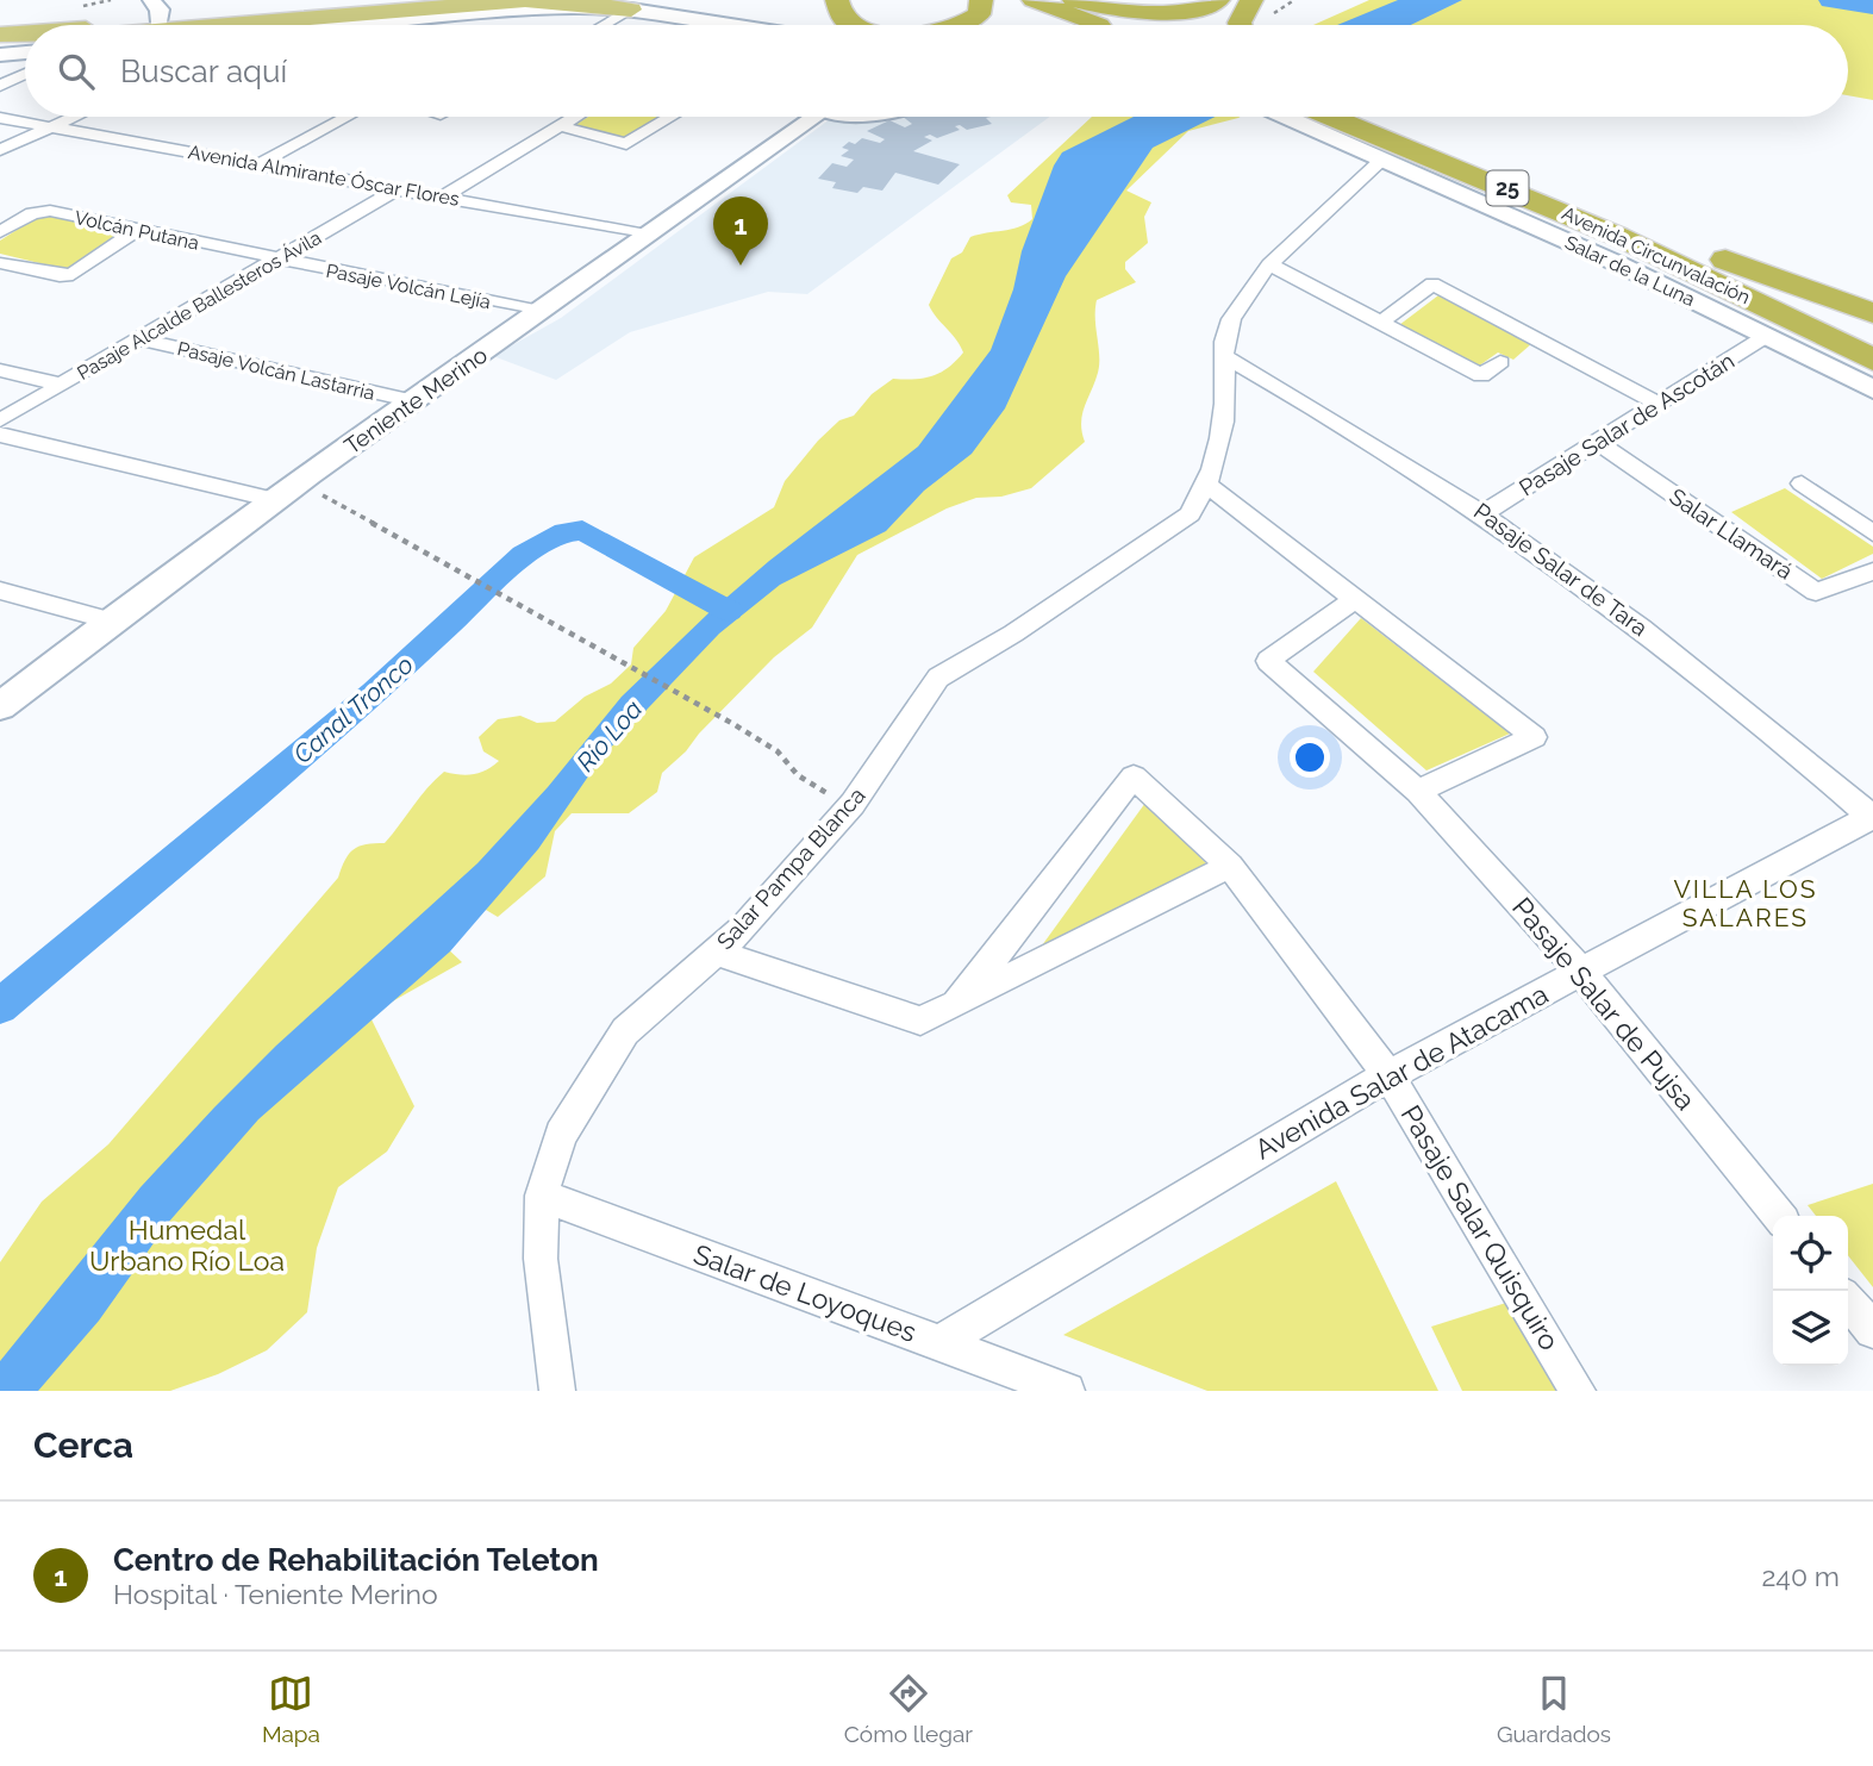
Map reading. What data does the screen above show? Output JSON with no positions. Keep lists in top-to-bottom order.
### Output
{
  "streets": {
    "highway": ["25", "Avenida Circunvalación"],
    "street": [
      "Avenida Almirante Óscar Flores",
      "Volcán Putana",
      "Salar de la Luna",
      "Pasaje Volcán Lejía",
      "Pasaje Alcalde Ballesteros Ávila",
      "Pasaje Volcán Lastarria",
      "Teniente Merino",
      "Pasaje Salar de Ascotán",
      "Salar Llamará",
      "Pasaje Salar de Tara",
      "Salar Pampa Blanca",
      "Pasaje Salar de Pujsa",
      "Avenida Salar de Atacama",
      "Pasaje Salar Quisquiro",
      "Salar de Loyoques"
    ]
  },
  "crossings": [
    ["Avenida Almirante Óscar Flores", "Pasaje Alcalde Ballesteros Ávila"],
    ["Avenida Almirante Óscar Flores", "Teniente Merino"],
    ["Volcán Putana", "Pasaje Volcán Lejía"],
    ["Volcán Putana", "Pasaje Alcalde Ballesteros Ávila"],
    ["Salar de la Luna", "Pasaje Salar de Ascotán"],
    ["Salar de la Luna", "Salar Pampa Blanca"],
    ["Pasaje Volcán Lejía", "Pasaje Alcalde Ballesteros Ávila"],
    ["Pasaje Volcán Lejía", "Teniente Merino"],
    ["Pasaje Alcalde Ballesteros Ávila", "Pasaje Volcán Lastarria"],
    ["Pasaje Volcán Lastarria", "Teniente Merino"],
    ["Pasaje Salar de Ascotán", "Salar Llamará"],
    ["Pasaje Salar de Ascotán", "Pasaje Salar de Tara"],
    ["Pasaje Salar de Tara", "Salar Pampa Blanca"],
    ["Pasaje Salar de Tara", "Avenida Salar de Atacama"],
    ["Salar Pampa Blanca", "Pasaje Salar Quisquiro"],
    ["Salar Pampa Blanca", "Salar de Loyoques"],
    ["Pasaje Salar de Pujsa", "Avenida Salar de Atacama"],
    ["Avenida Salar de Atacama", "Pasaje Salar Quisquiro"],
    ["Avenida Salar de Atacama", "Salar de Loyoques"]
  ],
  "districts": ["VILLA LOS SALARES"],
  "water": ["Canal Tronco", "Río Loa"],
  "parks": ["Humedal Urbano Río Loa"],
  "page": {
    "search": "Buscar aquí",
    "pins": "1",
    "heading": "Cerca",
    "list": [
      {
        "mark": "1",
        "name": "Centro de Rehabilitación Teleton",
        "note": "Hospital · Teniente Merino",
        "value": "240 m"
      }
    ],
    "nav": ["Mapa", "Cómo llegar", "Guardados"]
  }
}
